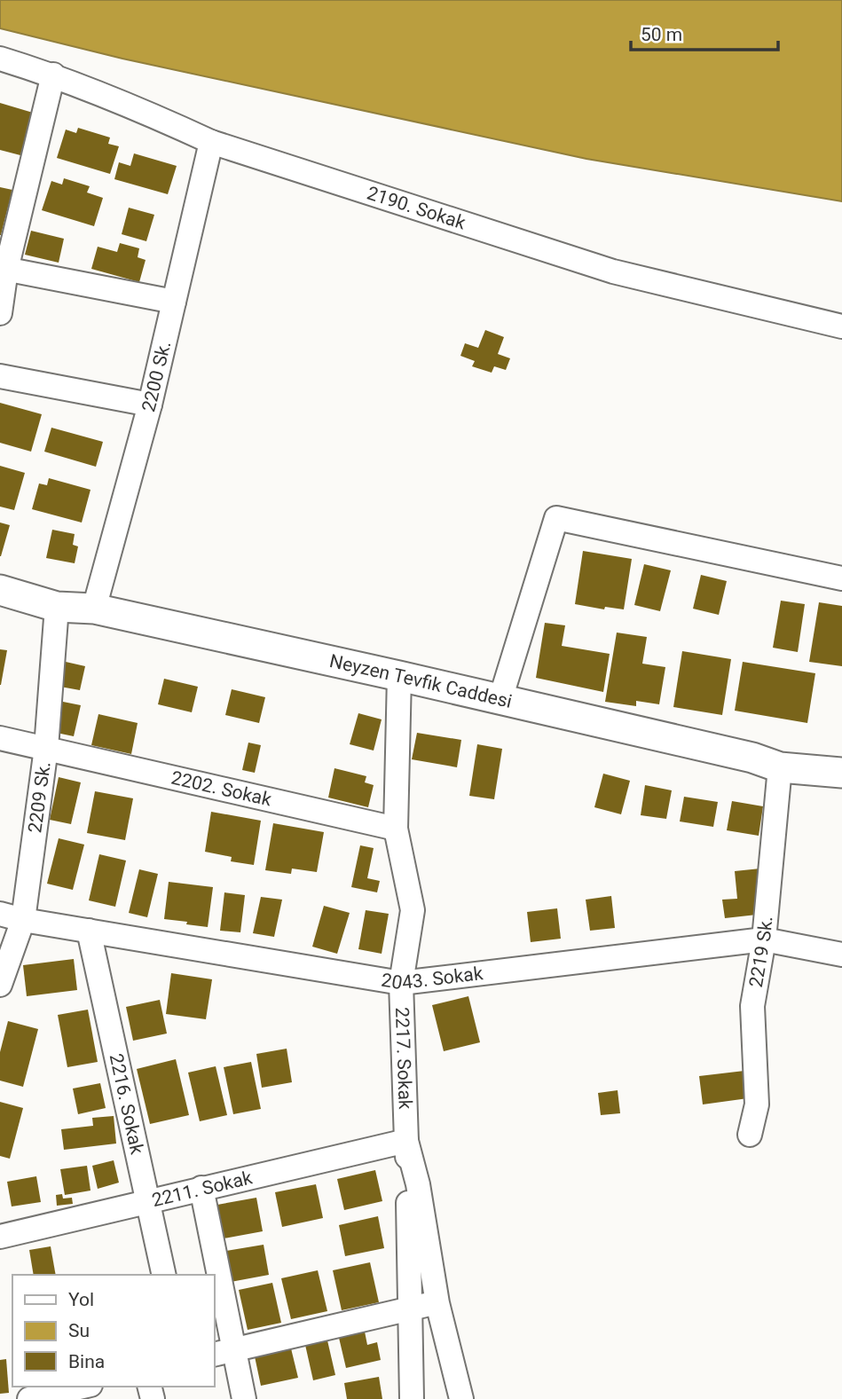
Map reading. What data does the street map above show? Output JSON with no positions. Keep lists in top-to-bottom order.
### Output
{
  "streets": {
    "street": [
      "2190. Sokak",
      "2200 Sk.",
      "Neyzen Tevfik Caddesi",
      "2202. Sokak",
      "2209 Sk.",
      "2219 Sk.",
      "2043. Sokak",
      "2217. Sokak",
      "2216. Sokak",
      "2211. Sokak"
    ]
  },
  "crossings": [
    ["2190. Sokak", "2200 Sk."],
    ["2200 Sk.", "Neyzen Tevfik Caddesi"],
    ["Neyzen Tevfik Caddesi", "2209 Sk."],
    ["Neyzen Tevfik Caddesi", "2219 Sk."],
    ["Neyzen Tevfik Caddesi", "2217. Sokak"],
    ["2202. Sokak", "2209 Sk."],
    ["2202. Sokak", "2217. Sokak"],
    ["2209 Sk.", "2043. Sokak"],
    ["2219 Sk.", "2043. Sokak"],
    ["2043. Sokak", "2217. Sokak"],
    ["2043. Sokak", "2216. Sokak"],
    ["2217. Sokak", "2211. Sokak"],
    ["2216. Sokak", "2211. Sokak"]
  ],
  "legend": ["Yol", "Su", "Bina"],
  "scale_bar": "50 m"
}
